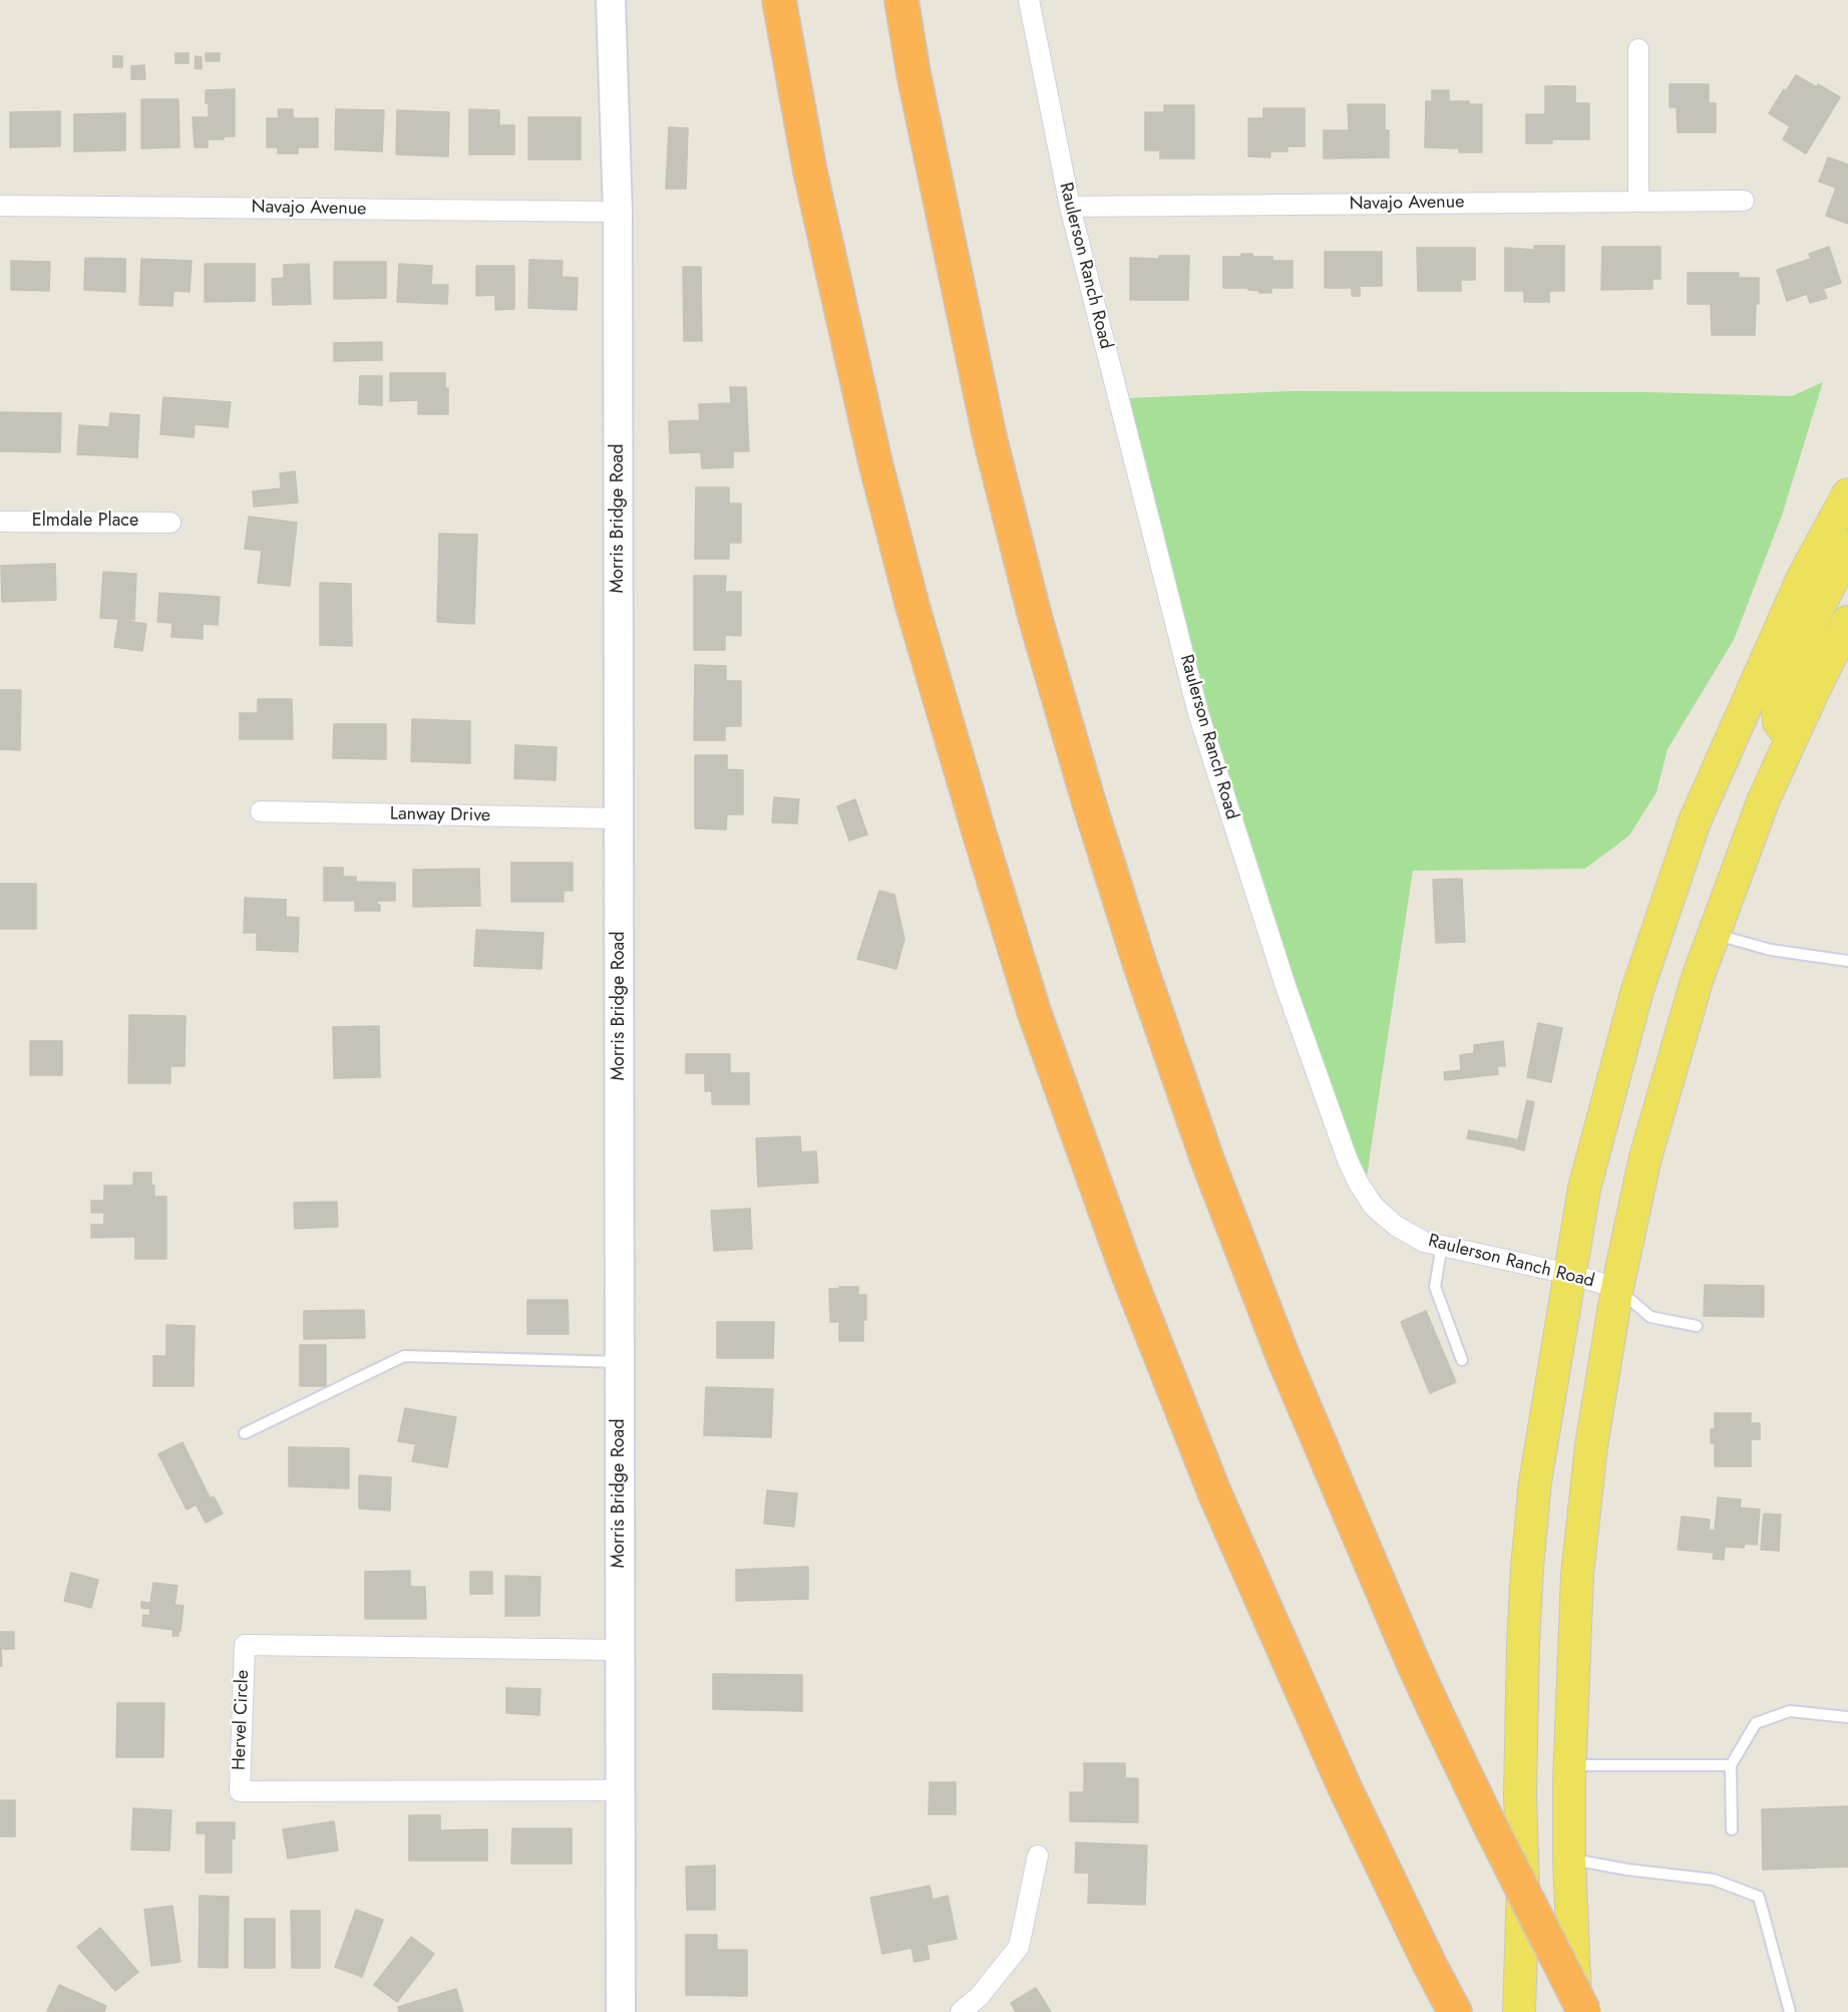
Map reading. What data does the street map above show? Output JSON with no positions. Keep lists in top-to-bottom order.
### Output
{
  "streets": {
    "street": [
      "Navajo Avenue",
      "Raulerson Ranch Road",
      "Morris Bridge Road",
      "Elmdale Place",
      "Lanway Drive",
      "Hervel Circle"
    ]
  },
  "crossings": [
    ["Navajo Avenue", "Raulerson Ranch Road"],
    ["Navajo Avenue", "Morris Bridge Road"],
    ["Morris Bridge Road", "Lanway Drive"],
    ["Morris Bridge Road", "Hervel Circle"]
  ]
}
